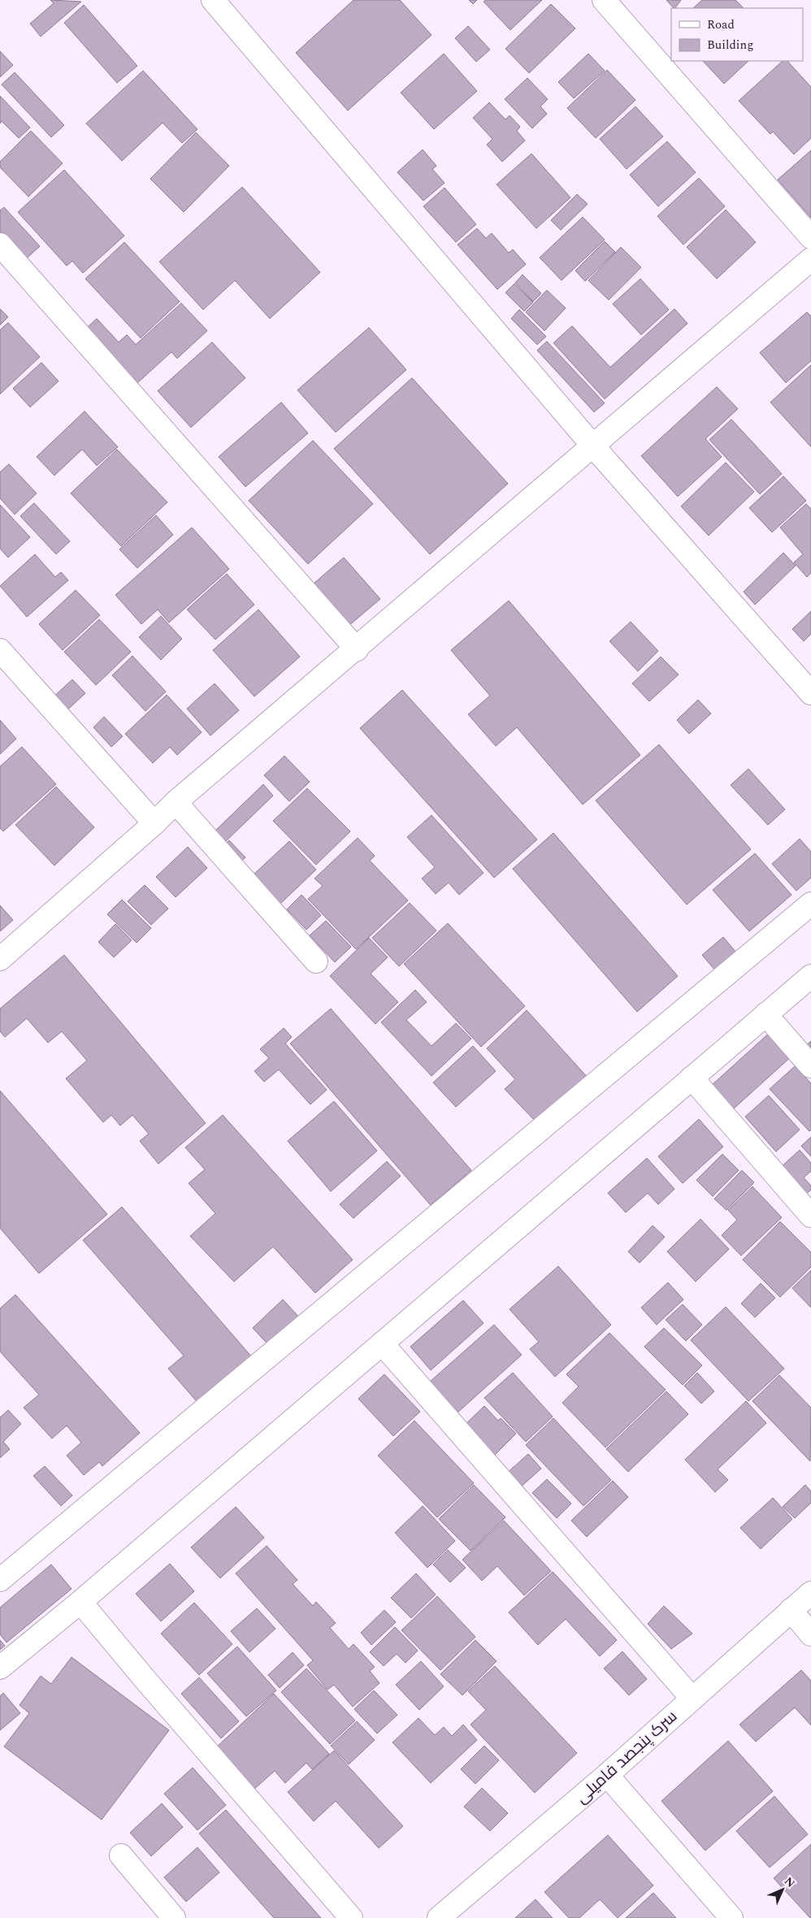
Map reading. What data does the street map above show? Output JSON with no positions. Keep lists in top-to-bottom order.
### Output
{
  "streets": {
    "street": ["سرک پنجصد فامیلی"]
  },
  "legend": ["Road", "Building"],
  "north": "top right"
}
